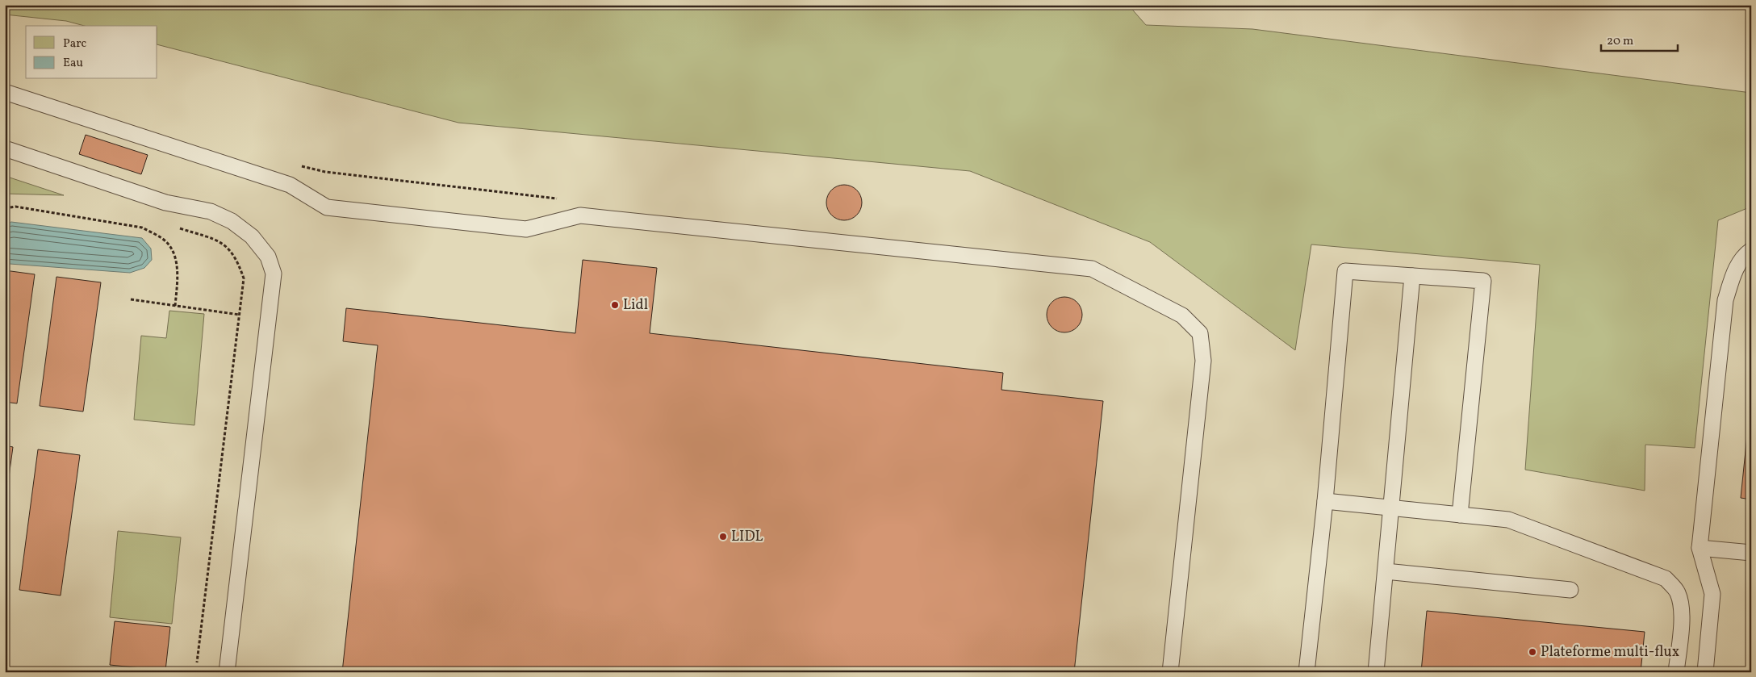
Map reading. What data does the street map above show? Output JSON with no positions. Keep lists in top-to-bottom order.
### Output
{
  "places": ["Lidl", "LIDL", "Plateforme multi-flux"],
  "legend": ["Parc", "Eau"],
  "scale_bar": "20 m"
}
